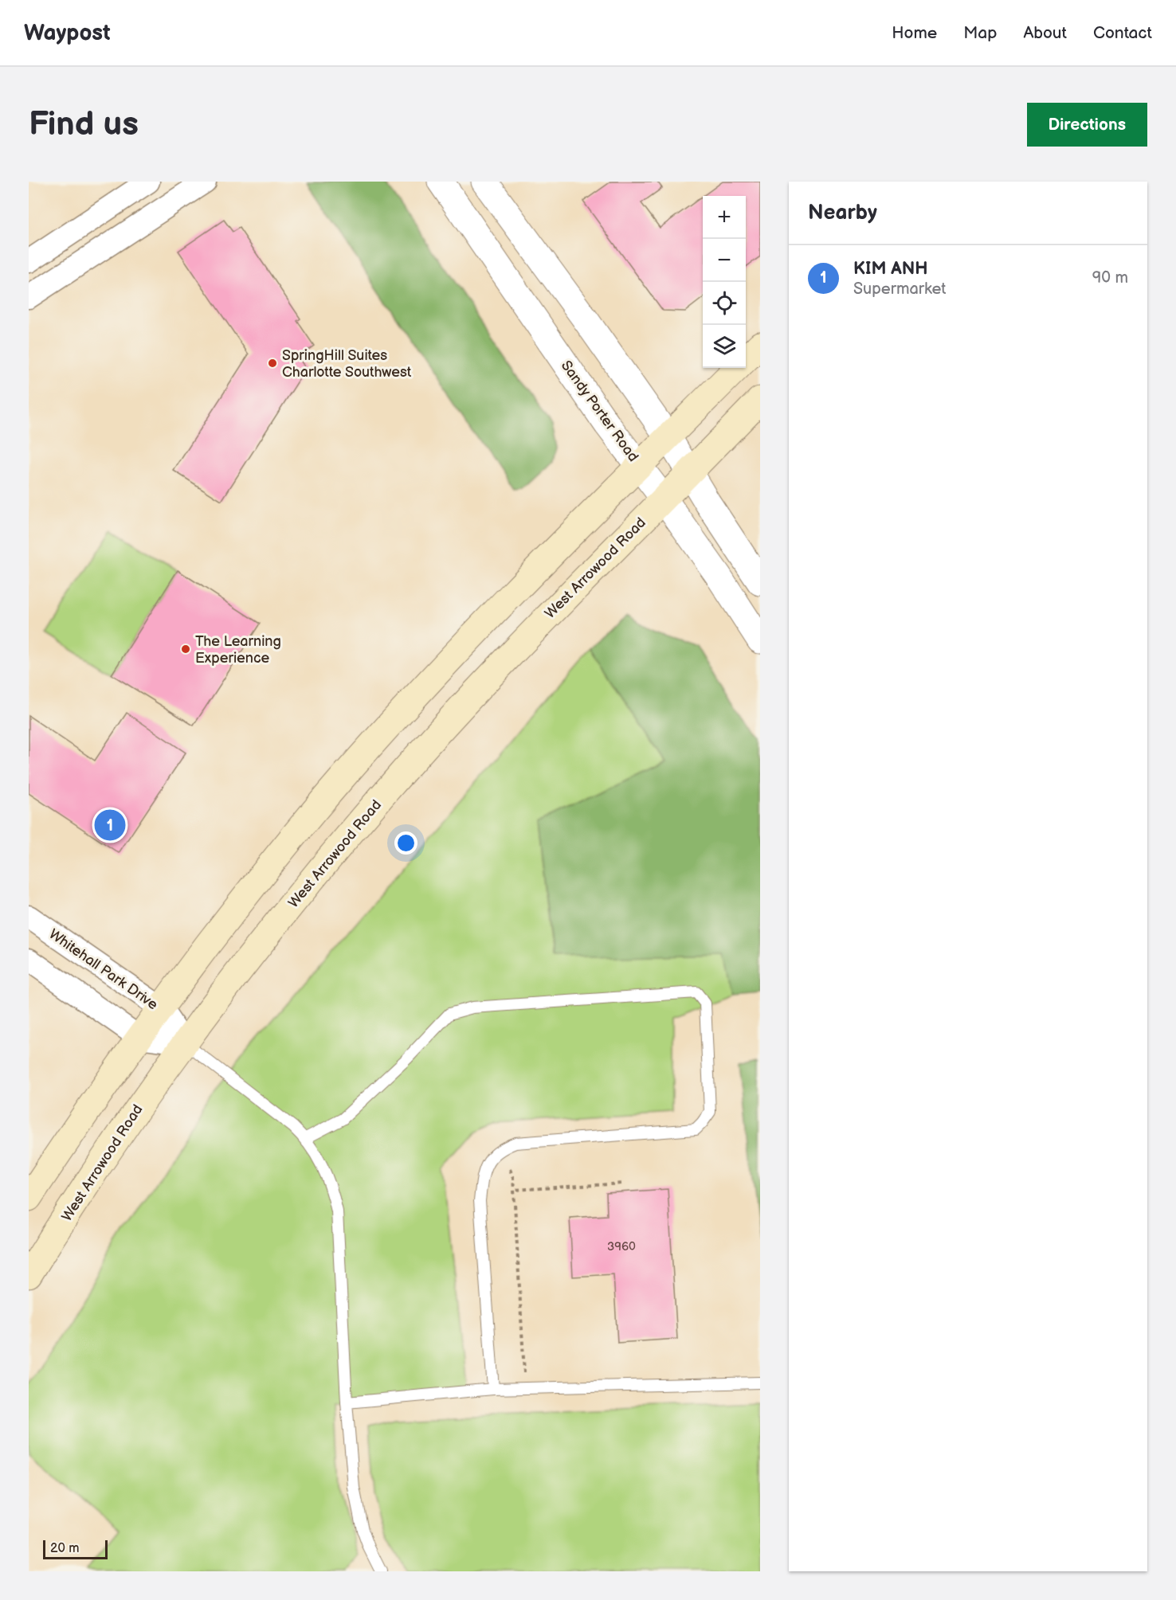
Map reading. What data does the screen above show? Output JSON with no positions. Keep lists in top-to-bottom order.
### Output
{
  "streets": {
    "main road": ["West Arrowood Road"],
    "street": ["Sandy Porter Road", "Whitehall Park Drive"]
  },
  "crossings": [
    ["Sandy Porter Road", "West Arrowood Road"],
    ["West Arrowood Road", "Whitehall Park Drive"]
  ],
  "places": ["SpringHill Suites Charlotte Southwest", "The Learning Experience"],
  "house_numbers": ["3960"],
  "scale_bar": "20 m",
  "page": {
    "header": "Waypost",
    "nav": [
      "Home",
      "Map",
      "About",
      "Contact"
    ],
    "buttons": "Directions",
    "title": "Find us",
    "heading": "Nearby",
    "map_buttons": ["+", "−"],
    "list": [
      {
        "mark": "1",
        "name": "KIM ANH",
        "note": "Supermarket",
        "value": "90 m"
      }
    ],
    "pins": "1",
    "scale": "20 m"
  }
}
